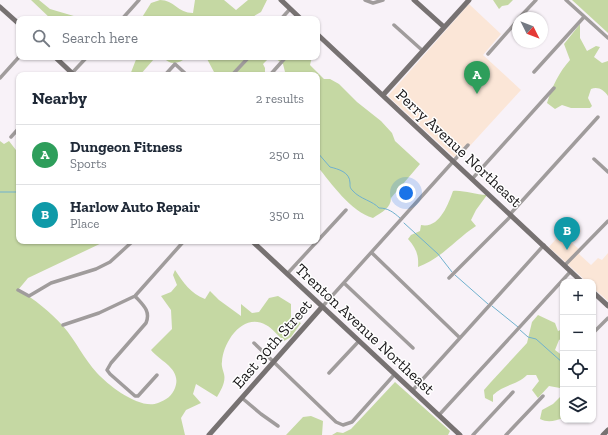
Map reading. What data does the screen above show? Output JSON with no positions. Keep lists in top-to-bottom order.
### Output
{
  "streets": {
    "main road": ["Perry Avenue Northeast", "Trenton Avenue Northeast", "East 30th Street"]
  },
  "crossings": [
    ["Perry Avenue Northeast", "East 30th Street"],
    ["Trenton Avenue Northeast", "East 30th Street"]
  ],
  "north": "bottom right",
  "page": {
    "search": "Search here",
    "pins": ["A", "B"],
    "heading": ["Nearby", "2 results"],
    "list": [
      {
        "mark": "A",
        "name": "Dungeon Fitness",
        "note": "Sports",
        "value": "250 m"
      },
      {
        "mark": "B",
        "name": "Harlow Auto Repair",
        "note": "Place",
        "value": "350 m"
      }
    ],
    "map_buttons": ["+", "−"]
  }
}
